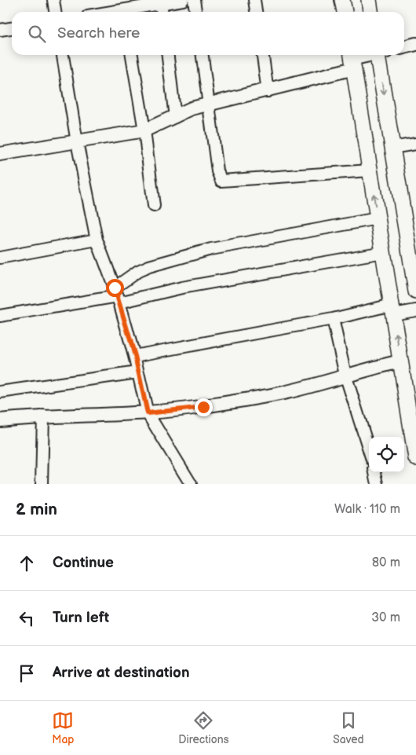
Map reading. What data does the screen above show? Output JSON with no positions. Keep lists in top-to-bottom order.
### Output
{
  "page": {
    "search": "Search here",
    "heading": ["2 min", "Walk · 110 m"],
    "list": [
      ["Continue", "80 m"],
      ["Turn left", "30 m"],
      "Arrive at destination"
    ],
    "nav": ["Map", "Directions", "Saved"]
  }
}
